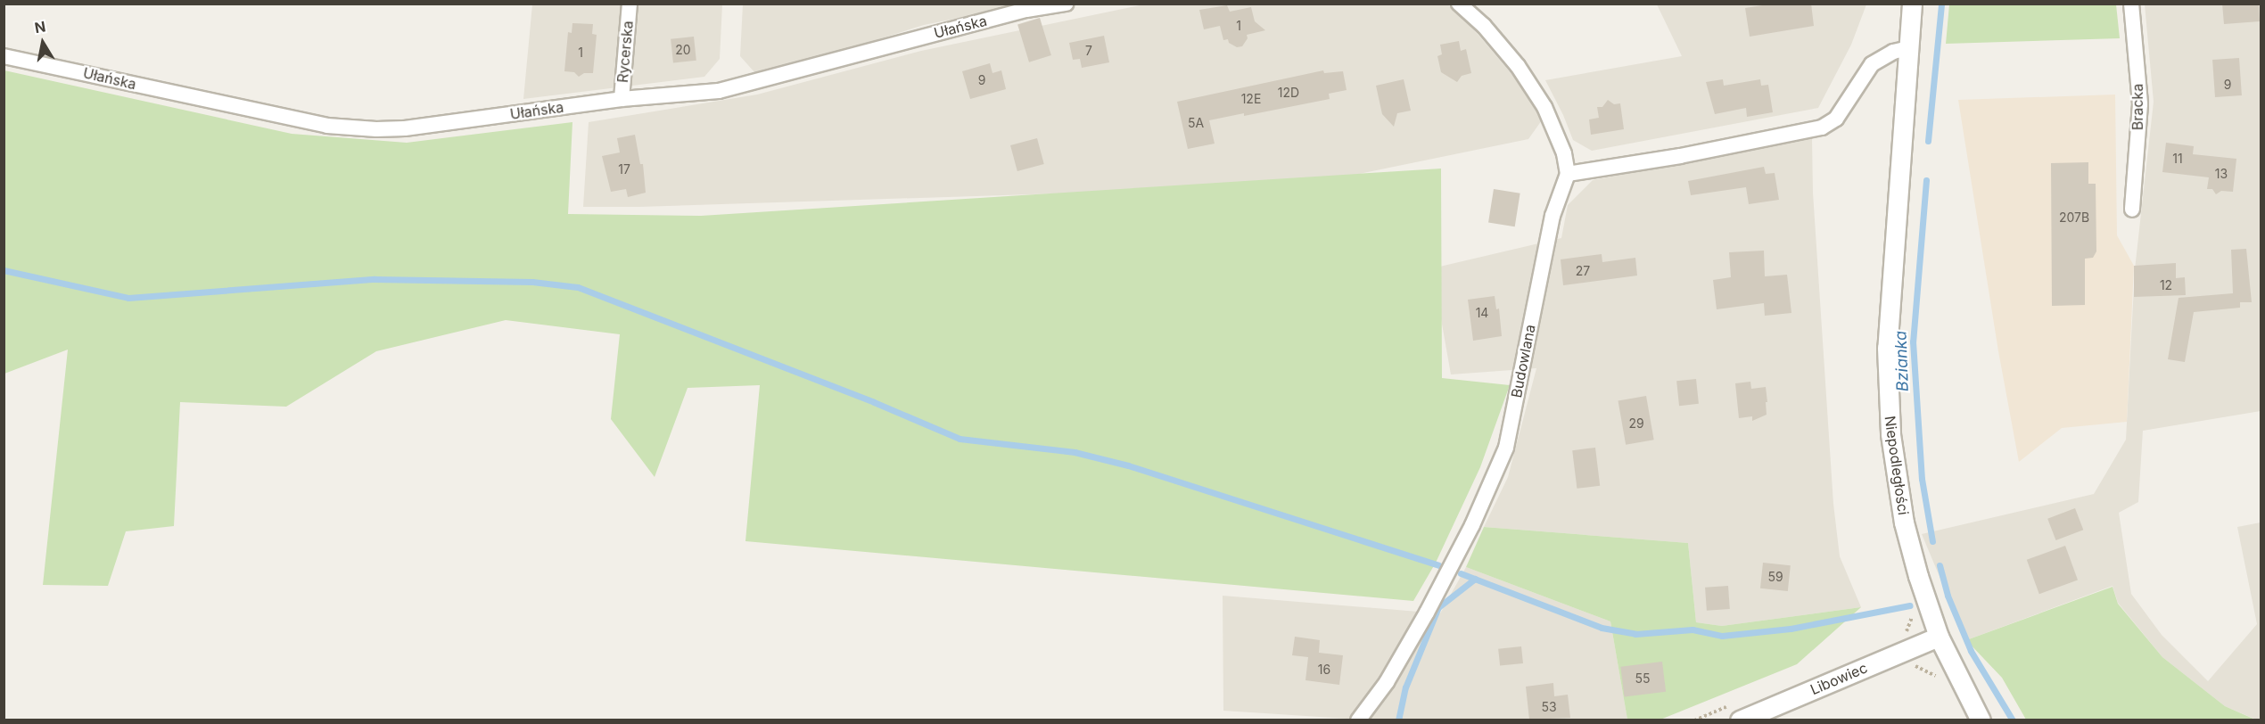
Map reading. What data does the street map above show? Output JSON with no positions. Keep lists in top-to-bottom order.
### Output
{
  "streets": {
    "street": [
      "Ułańska",
      "Rycerska",
      "Bracka",
      "Budowlana",
      "Niepodległości",
      "Libowiec"
    ]
  },
  "crossings": [
    ["Ułańska", "Rycerska"],
    ["Niepodległości", "Libowiec"]
  ],
  "water": ["Bzianka"],
  "house_numbers": [
    "1",
    "20",
    "7",
    "1",
    "9",
    "9",
    "12D",
    "12E",
    "5A",
    "11",
    "17",
    "13",
    "207B",
    "27",
    "12",
    "14",
    "29",
    "59",
    "16",
    "55",
    "53"
  ],
  "north": "top"
}
